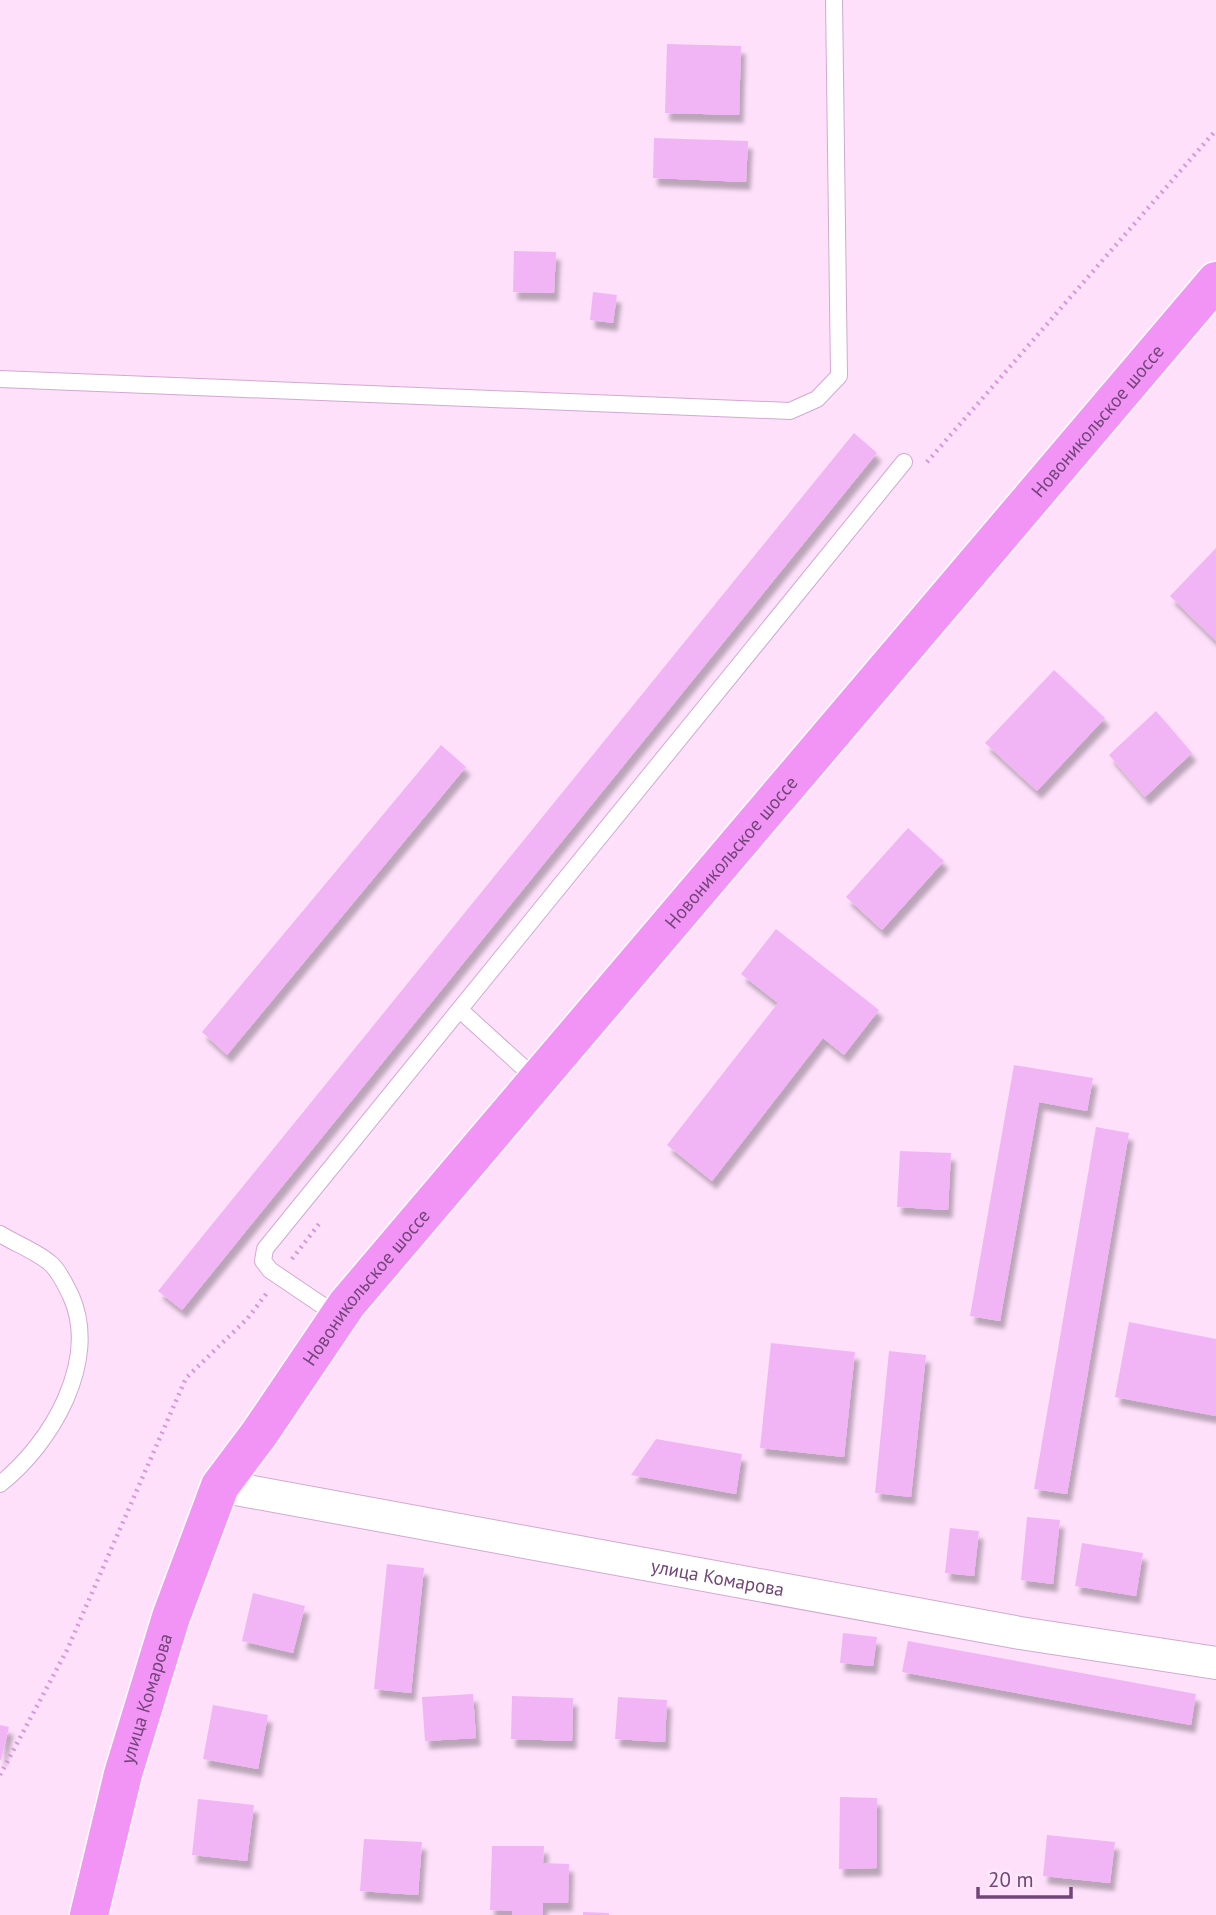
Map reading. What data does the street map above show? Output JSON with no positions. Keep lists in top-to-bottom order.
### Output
{
  "streets": {
    "highway": ["Новоникольское шоссе", "улица Комарова"]
  },
  "crossings": [
    ["Новоникольское шоссе", "улица Комарова"]
  ],
  "scale_bar": "20 m"
}
